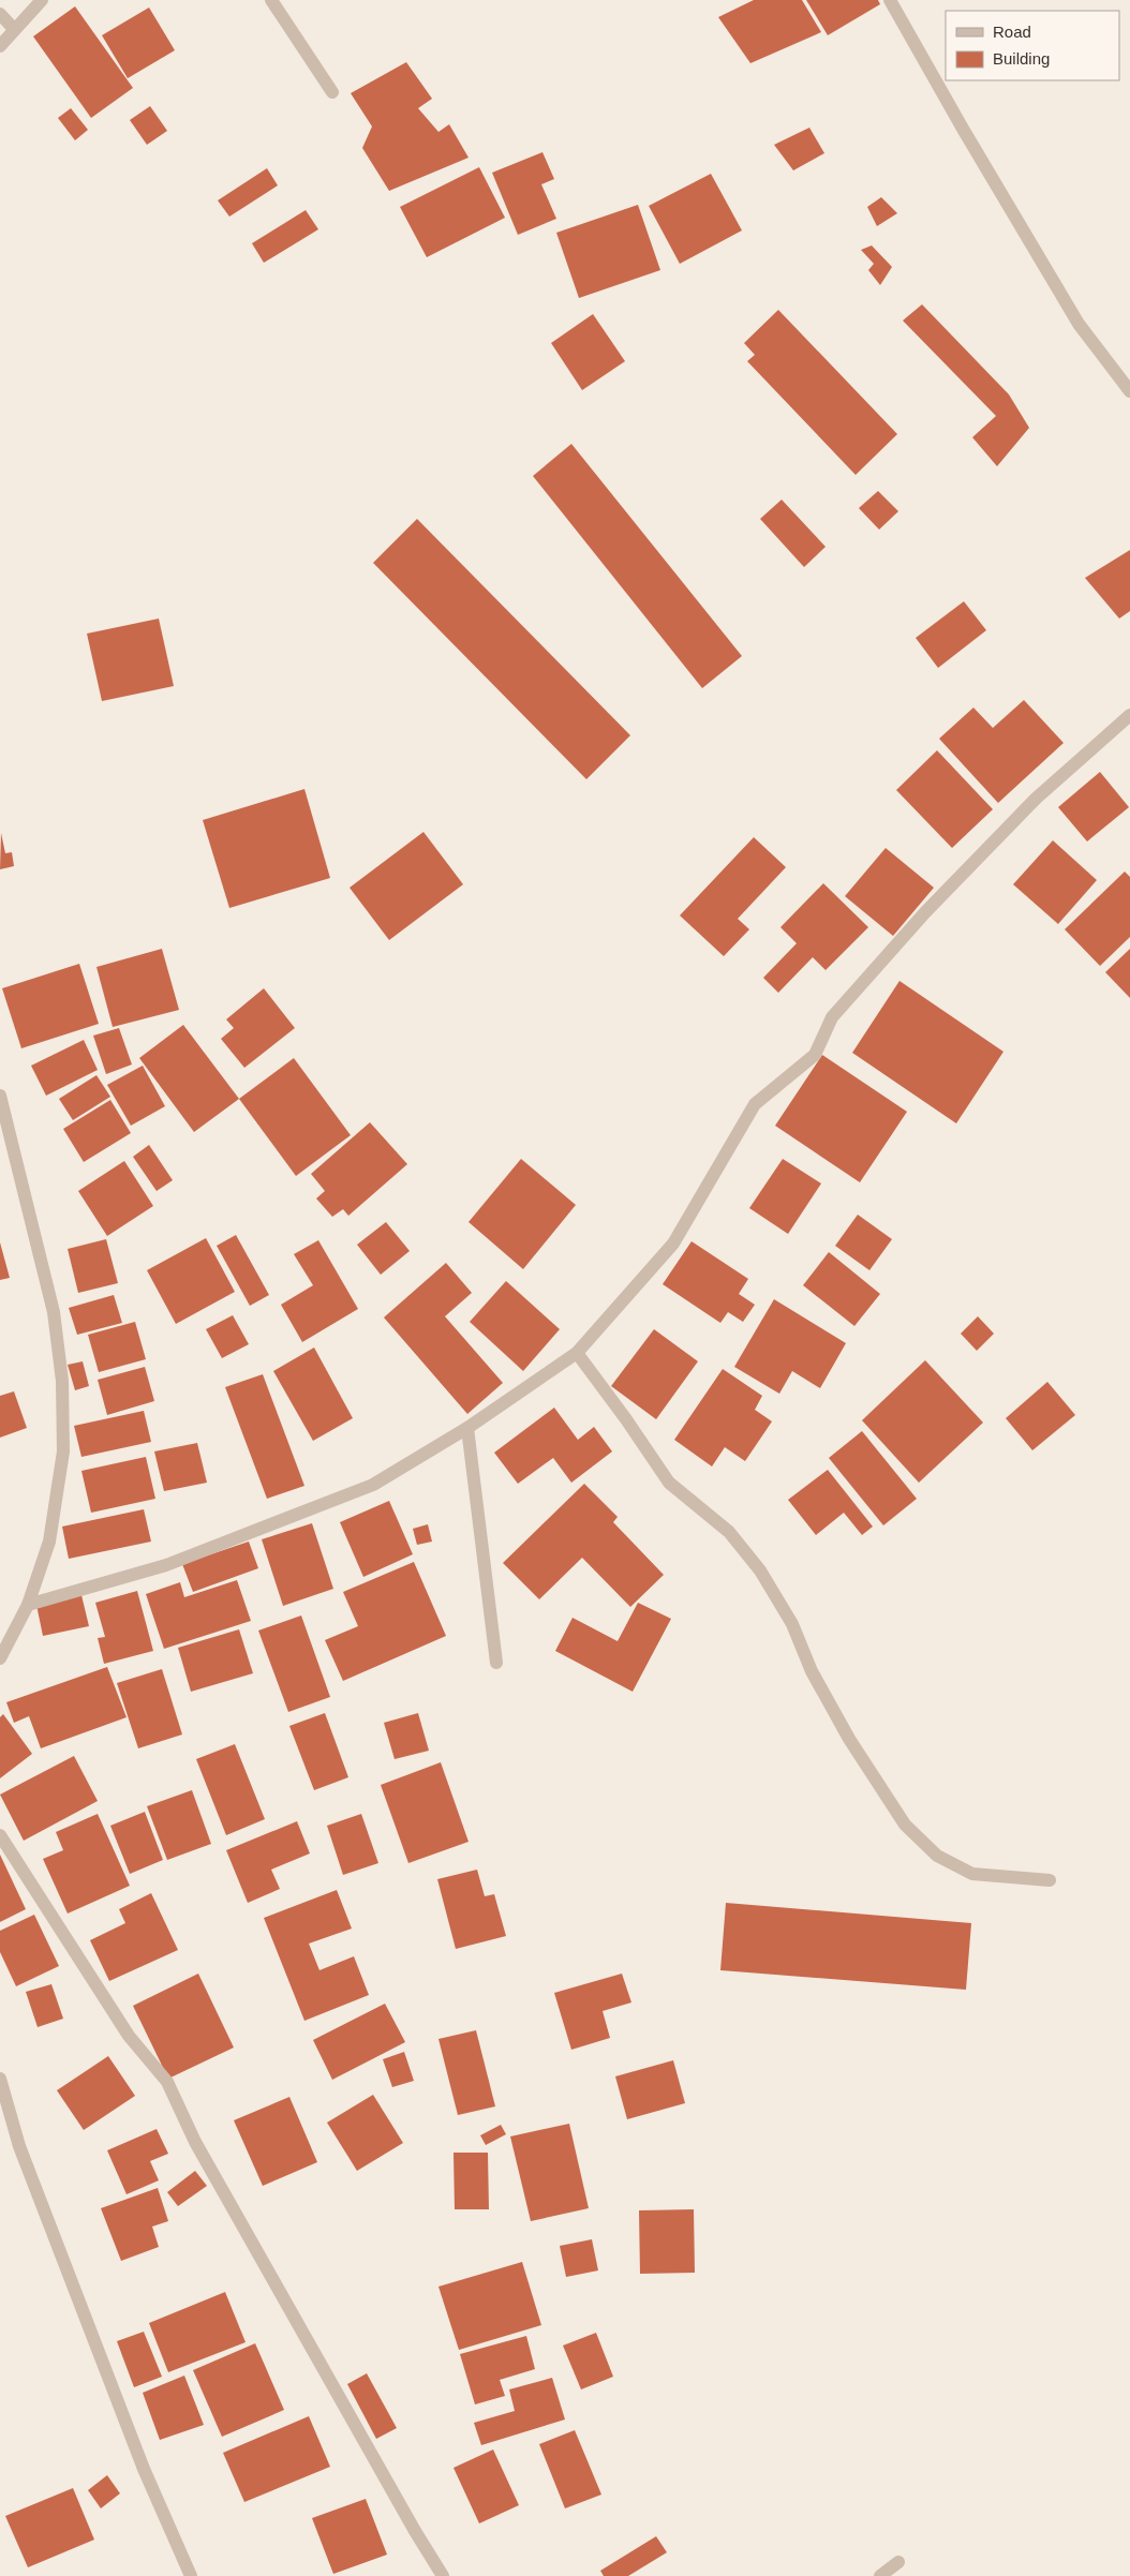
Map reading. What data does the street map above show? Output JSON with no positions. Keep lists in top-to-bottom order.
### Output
{
  "legend": ["Road", "Building"]
}
